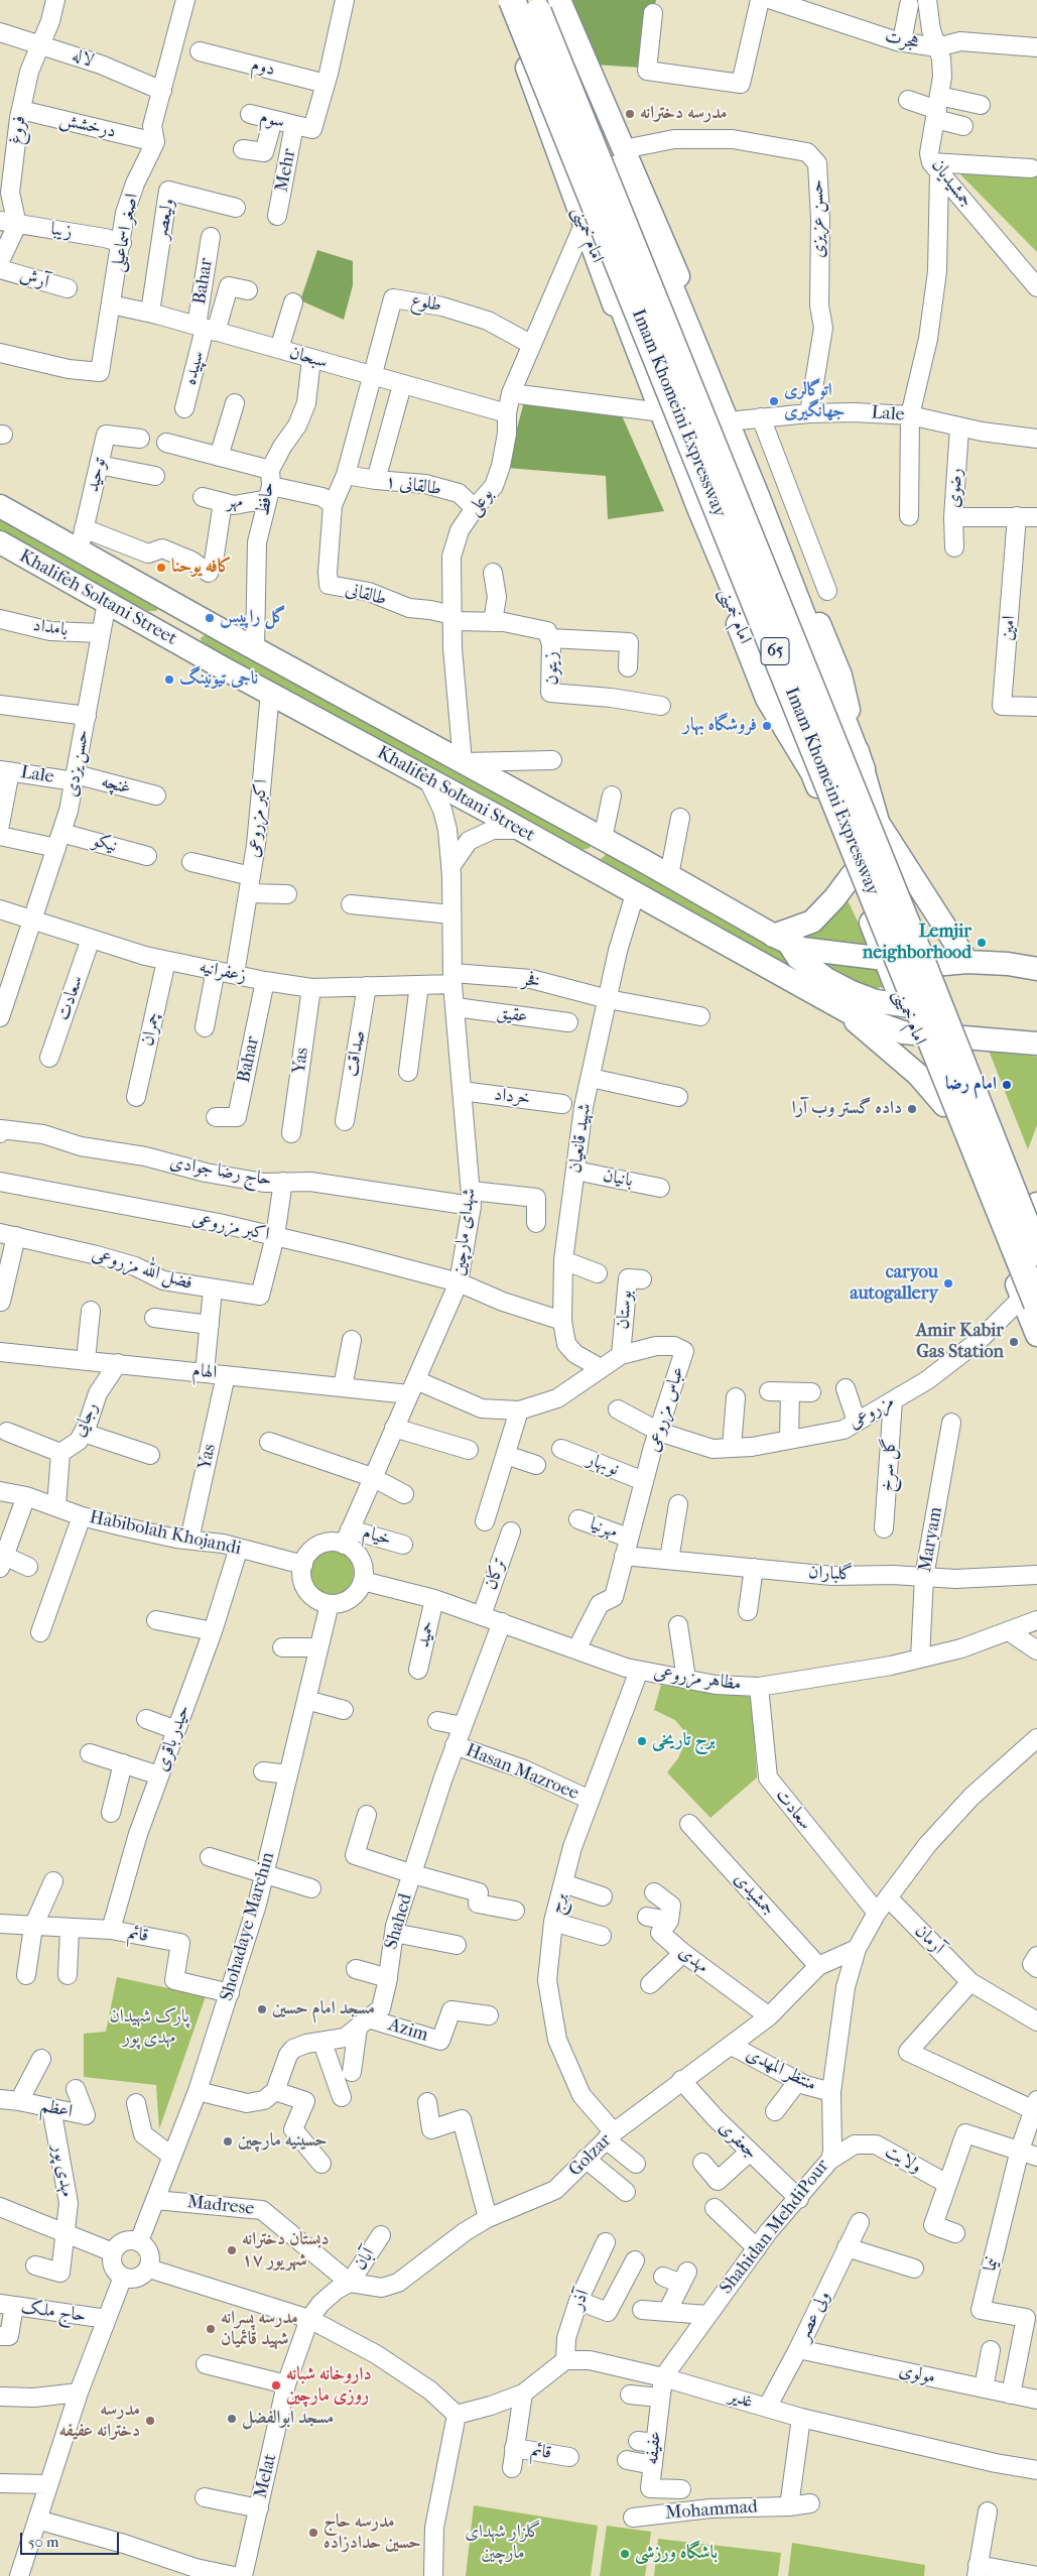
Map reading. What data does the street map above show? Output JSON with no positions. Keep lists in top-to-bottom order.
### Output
{
  "streets": {
    "highway": ["Imam Khomeini Expressway", "65"],
    "main road": ["امام خمینی", "Khalifeh Soltani Street"],
    "street": [
      "هجرت",
      "لاله",
      "دوم",
      "سوم",
      "درخشش",
      "فروغ",
      "Mehr",
      "جمشیدیان",
      "ولیعصر",
      "حسن عزیزی",
      "زیبا",
      "اصغر اسماعیلی",
      "آرش",
      "Bahar",
      "طلوع",
      "سبحان",
      "سپیده",
      "Lale",
      "توحید",
      "طالقانی ۱",
      "رضوی",
      "حافظ",
      "مهر",
      "بوعلی",
      "طالقانی",
      "بامداد",
      "امین",
      "زیتون",
      "حسن یزدی",
      "غنچه",
      "اکبر مزروعی",
      "نیکو",
      "زعفرانیه",
      "فخر",
      "سعادت",
      "عقیق",
      "چمران",
      "صداقت",
      "Yas",
      "خرداد",
      "شهید قانعیان",
      "حاج رضا جوادی",
      "بانیان",
      "شهدای مارچین",
      "فضل الله مزروعی",
      "بوستان",
      "الهام",
      "عباس مزروعی",
      "مزروعی",
      "رجایی",
      "نوبهار",
      "گل سرخ",
      "مهرنیا",
      "Habibolah Khojandi",
      "خیام",
      "Maryam",
      "ترکان",
      "گلباران",
      "حمید",
      "مظاهر مزروعی",
      "حیدر باقری",
      "Hasan Mazroee",
      "جمشیدی",
      "برج",
      "Shahed",
      "Shohadaye Marchin",
      "قائم",
      "آرمان",
      "مهدی",
      "Azim",
      "منتظر المهدی",
      "اعظم",
      "جعفری",
      "Golzar",
      "ولایت",
      "مهدی پور",
      "Madrese",
      "Shahidan MehdiPour",
      "آبان",
      "نیما",
      "آذر",
      "حاج ملک",
      "ولی عصر",
      "مولوی",
      "غدیر",
      "عفیفه",
      "Melat",
      "Mohammad"
    ]
  },
  "crossings": [
    ["هجرت", "جمشیدیان"],
    ["لاله", "فروغ"],
    ["لاله", "اصغر اسماعیلی"],
    ["سوم", "Mehr"],
    ["درخشش", "فروغ"],
    ["درخشش", "اصغر اسماعیلی"],
    ["فروغ", "زیبا"],
    ["ولیعصر", "سبحان"],
    ["حسن عزیزی", "Lale"],
    ["زیبا", "اصغر اسماعیلی"],
    ["اصغر اسماعیلی", "سبحان"],
    ["امام خمینی", "Imam Khomeini Expressway"],
    ["امام خمینی", "بوعلی"],
    ["امام خمینی", "Khalifeh Soltani Street"],
    ["امام خمینی", "مزروعی"],
    ["Bahar", "سبحان"],
    ["Bahar", "سپیده"],
    ["Bahar", "زعفرانیه"],
    ["طلوع", "سبحان"],
    ["طلوع", "بوعلی"],
    ["طلوع", "طالقانی"],
    ["سبحان", "سپیده"],
    ["سبحان", "حافظ"],
    ["سبحان", "بوعلی"],
    ["سبحان", "طالقانی"],
    ["Imam Khomeini Expressway", "مزروعی"],
    ["Lale", "رضوی"],
    ["Lale", "حسن یزدی"],
    ["Lale", "غنچه"],
    ["توحید", "Khalifeh Soltani Street"],
    ["طالقانی ۱", "بوعلی"],
    ["طالقانی ۱", "طالقانی"],
    ["حافظ", "مهر"],
    ["حافظ", "Khalifeh Soltani Street"],
    ["بوعلی", "طالقانی"],
    ["بوعلی", "Khalifeh Soltani Street"],
    ["بوعلی", "زیتون"],
    ["طالقانی", "زیتون"],
    ["Khalifeh Soltani Street", "حسن یزدی"],
    ["Khalifeh Soltani Street", "اکبر مزروعی"],
    ["Khalifeh Soltani Street", "شهید قانعیان"],
    ["Khalifeh Soltani Street", "شهدای مارچین"],
    ["بامداد", "حسن یزدی"],
    ["حسن یزدی", "غنچه"],
    ["حسن یزدی", "نیکو"],
    ["حسن یزدی", "زعفرانیه"],
    ["اکبر مزروعی", "زعفرانیه"],
    ["اکبر مزروعی", "شهید قانعیان"],
    ["اکبر مزروعی", "شهدای مارچین"],
    ["اکبر مزروعی", "فضل الله مزروعی"],
    ["زعفرانیه", "فخر"],
    ["زعفرانیه", "سعادت"],
    ["زعفرانیه", "چمران"],
    ["زعفرانیه", "صداقت"],
    ["زعفرانیه", "Yas"],
    ["زعفرانیه", "شهدای مارچین"],
    ["فخر", "شهید قانعیان"],
    ["فخر", "شهدای مارچین"],
    ["سعادت", "مظاهر مزروعی"],
    ["سعادت", "Shahidan MehdiPour"],
    ["عقیق", "شهدای مارچین"],
    ["Yas", "الهام"],
    ["Yas", "Habibolah Khojandi"],
    ["خرداد", "شهدای مارچین"],
    ["شهید قانعیان", "بانیان"],
    ["شهید قانعیان", "عباس مزروعی"],
    ["حاج رضا جوادی", "شهدای مارچین"],
    ["حاج رضا جوادی", "فضل الله مزروعی"],
    ["شهدای مارچین", "الهام"],
    ["شهدای مارچین", "عباس مزروعی"],
    ["شهدای مارچین", "Habibolah Khojandi"],
    ["شهدای مارچین", "خیام"],
    ["شهدای مارچین", "مظاهر مزروعی"],
    ["شهدای مارچین", "Shohadaye Marchin"],
    ["بوستان", "عباس مزروعی"],
    ["الهام", "عباس مزروعی"],
    ["الهام", "رجایی"],
    ["عباس مزروعی", "مزروعی"],
    ["عباس مزروعی", "نوبهار"],
    ["عباس مزروعی", "مهرنیا"],
    ["عباس مزروعی", "گلباران"],
    ["عباس مزروعی", "مظاهر مزروعی"],
    ["مزروعی", "گل سرخ"],
    ["رجایی", "Habibolah Khojandi"],
    ["Habibolah Khojandi", "خیام"],
    ["Habibolah Khojandi", "مظاهر مزروعی"],
    ["Habibolah Khojandi", "حیدر باقری"],
    ["Habibolah Khojandi", "Shohadaye Marchin"],
    ["خیام", "مظاهر مزروعی"],
    ["خیام", "Shohadaye Marchin"],
    ["Maryam", "گلباران"],
    ["Maryam", "مظاهر مزروعی"],
    ["ترکان", "مظاهر مزروعی"],
    ["حمید", "مظاهر مزروعی"],
    ["مظاهر مزروعی", "برج"],
    ["مظاهر مزروعی", "Shahed"],
    ["مظاهر مزروعی", "Shohadaye Marchin"],
    ["حیدر باقری", "قائم"],
    ["Hasan Mazroee", "برج"],
    ["Hasan Mazroee", "Shahed"],
    ["جمشیدی", "Golzar"],
    ["برج", "Golzar"],
    ["Shahed", "Azim"],
    ["Shohadaye Marchin", "قائم"],
    ["Shohadaye Marchin", "Madrese"],
    ["آرمان", "Shahidan MehdiPour"],
    ["مهدی", "Golzar"],
    ["منتظر المهدی", "Golzar"],
    ["منتظر المهدی", "Shahidan MehdiPour"],
    ["اعظم", "مهدی پور"],
    ["جعفری", "Golzar"],
    ["جعفری", "Shahidan MehdiPour"],
    ["Golzar", "Madrese"],
    ["Golzar", "Shahidan MehdiPour"],
    ["Golzar", "آبان"],
    ["ولایت", "Shahidan MehdiPour"],
    ["Madrese", "آبان"],
    ["Shahidan MehdiPour", "غدیر"],
    ["Shahidan MehdiPour", "عفیفه"],
    ["نیما", "مولوی"],
    ["آذر", "غدیر"],
    ["ولی عصر", "مولوی"],
    ["ولی عصر", "غدیر"],
    ["غدیر", "عفیفه"]
  ],
  "parks": ["پارک شهیدان مهدی پور", "گلزار شهدای مارچین"],
  "places": [
    "مدرسه دخترانه",
    "اتوگالری جهانگیری",
    "کافه یوحنا",
    "گل راپیس",
    "ناجی‌ تیونینگ",
    "فروشگاه بهار",
    "Lemjir neighborhood",
    "امام رضا",
    "داده گستر وب آرا",
    "caryou autogallery",
    "Amir Kabir Gas Station",
    "برج تاریخی",
    "مسجد امام حسین",
    "حسینیه مارچین",
    "دبستان دخترانه ۱۷ شهریور",
    "مدرسه پسرانه شهید قائمیان",
    "داروخانه شبانه روزی مارچین",
    "مسجد ابوالفضل",
    "مدرسه دخترانه عفیفه",
    "مدرسه حاج حسین حدادزاده",
    "باشگاه ورزشی"
  ],
  "scale_bar": "50 m"
}
